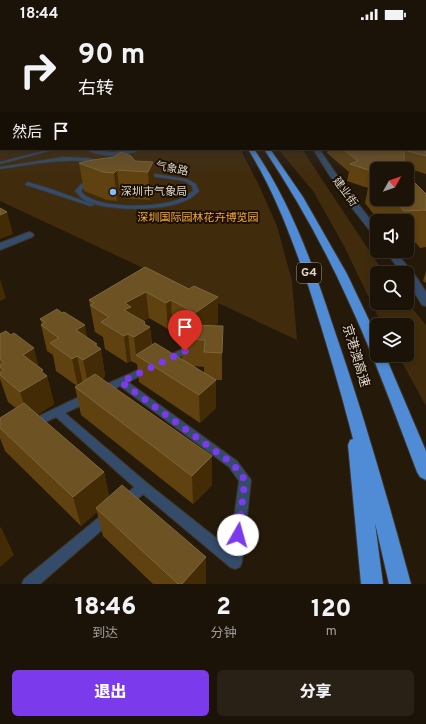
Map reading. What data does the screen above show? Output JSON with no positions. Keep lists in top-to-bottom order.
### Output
{
  "streets": {
    "highway": ["G4", "京港澳高速"],
    "street": ["建业街"],
    "lane": ["气象路"]
  },
  "parks": ["深圳国际园林花卉博览园"],
  "places": ["深圳市气象局"],
  "north": "top right",
  "page": {
    "status": "18:44",
    "turn": ["90 m", "右转"],
    "then": "然后",
    "eta": [
      "18:46",
      "到达",
      "2",
      "分钟",
      "120",
      "m"
    ],
    "buttons": ["退出", "分享"]
  }
}
